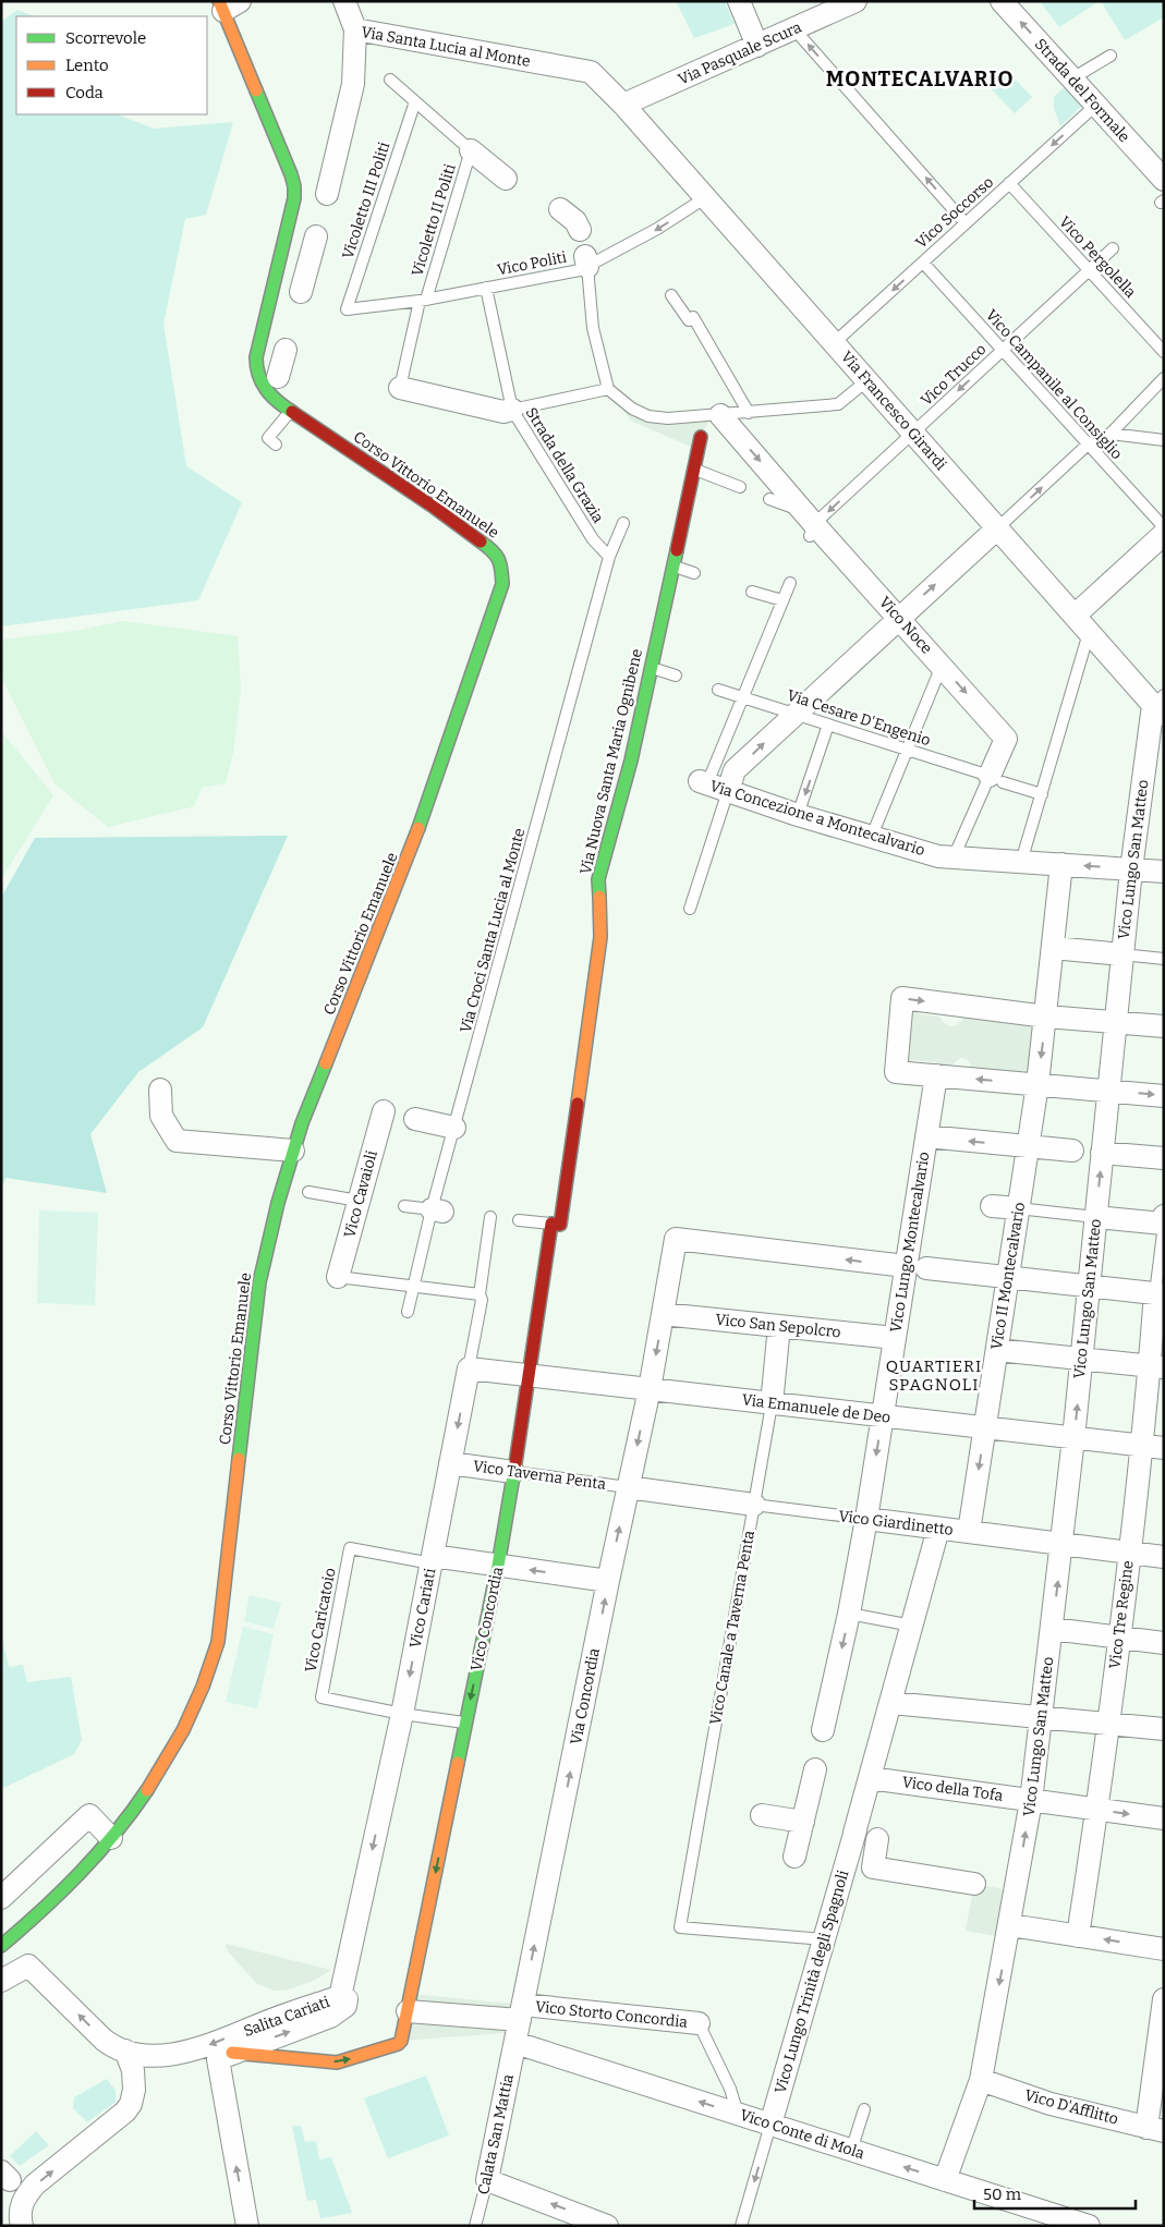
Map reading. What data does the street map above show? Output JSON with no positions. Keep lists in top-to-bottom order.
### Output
{
  "streets": {
    "main road": [
      "Corso Vittorio Emanuele",
      "Via Nuova Santa Maria Ognibene",
      "Vico Concordia",
      "Salita Cariati"
    ],
    "street": [
      "Via Santa Lucia al Monte",
      "Via Pasquale Scura",
      "Strada del Formale",
      "Via Francesco Girardi",
      "Vico Noce",
      "Via Concezione a Montecalvario",
      "Vico Lungo San Matteo",
      "Vico Cavaioli",
      "Vico Lungo Montecalvario",
      "Vico II Montecalvario",
      "Vico San Sepolcro",
      "Via Emanuele de Deo",
      "Vico Taverna Penta",
      "Vico Giardinetto",
      "Vico Cariati",
      "Vico Tre Regine",
      "Vico Canale a Taverna Penta",
      "Via Concordia",
      "Vico della Tofa",
      "Vico Lungo Trinità degli Spagnoli",
      "Vico Storto Concordia",
      "Vico D'Afflitto",
      "Calata San Mattia",
      "Vico Conte di Mola"
    ],
    "lane": [
      "Vicoletto III Politi",
      "Vico Soccorso",
      "Vicoletto II Politi",
      "Vico Pergolella",
      "Vico Politi",
      "Vico Trucco",
      "Vico Campanile al Consiglio",
      "Strada della Grazia",
      "Via Cesare D'Engenio",
      "Via Croci Santa Lucia al Monte",
      "Vico Caricatoio"
    ]
  },
  "crossings": [
    ["Via Santa Lucia al Monte", "Via Pasquale Scura"],
    ["Via Santa Lucia al Monte", "Via Francesco Girardi"],
    ["Via Pasquale Scura", "Via Francesco Girardi"],
    ["Strada del Formale", "Vico Soccorso"],
    ["Vicoletto III Politi", "Vico Politi"],
    ["Vico Soccorso", "Vico Pergolella"],
    ["Vico Soccorso", "Vico Campanile al Consiglio"],
    ["Vico Soccorso", "Via Francesco Girardi"],
    ["Vicoletto II Politi", "Vico Politi"],
    ["Vico Pergolella", "Vico Trucco"],
    ["Vico Politi", "Via Francesco Girardi"],
    ["Vico Politi", "Strada della Grazia"],
    ["Vico Trucco", "Vico Campanile al Consiglio"],
    ["Vico Trucco", "Via Francesco Girardi"],
    ["Vico Trucco", "Vico Noce"],
    ["Via Francesco Girardi", "Vico Lungo San Matteo"],
    ["Strada della Grazia", "Via Croci Santa Lucia al Monte"],
    ["Vico Noce", "Via Cesare D'Engenio"],
    ["Vico Noce", "Via Concezione a Montecalvario"],
    ["Via Nuova Santa Maria Ognibene", "Vico Concordia"],
    ["Via Concezione a Montecalvario", "Vico Lungo San Matteo"],
    ["Via Concezione a Montecalvario", "Vico II Montecalvario"],
    ["Vico Lungo San Matteo", "Via Emanuele de Deo"],
    ["Vico Lungo San Matteo", "Vico Giardinetto"],
    ["Vico Lungo San Matteo", "Vico della Tofa"],
    ["Vico Lungo San Matteo", "Vico D'Afflitto"],
    ["Vico Lungo San Matteo", "Vico Conte di Mola"],
    ["Vico Lungo Montecalvario", "Vico San Sepolcro"],
    ["Vico Lungo Montecalvario", "Via Emanuele de Deo"],
    ["Vico Lungo Montecalvario", "Vico Giardinetto"],
    ["Vico II Montecalvario", "Via Emanuele de Deo"],
    ["Vico II Montecalvario", "Vico Giardinetto"],
    ["Vico San Sepolcro", "Vico Canale a Taverna Penta"],
    ["Via Emanuele de Deo", "Vico Cariati"],
    ["Via Emanuele de Deo", "Vico Tre Regine"],
    ["Via Emanuele de Deo", "Vico Concordia"],
    ["Via Emanuele de Deo", "Vico Canale a Taverna Penta"],
    ["Via Emanuele de Deo", "Via Concordia"],
    ["Vico Taverna Penta", "Vico Giardinetto"],
    ["Vico Taverna Penta", "Vico Cariati"],
    ["Vico Taverna Penta", "Vico Concordia"],
    ["Vico Taverna Penta", "Via Concordia"],
    ["Vico Giardinetto", "Vico Tre Regine"],
    ["Vico Giardinetto", "Vico Canale a Taverna Penta"],
    ["Vico Giardinetto", "Via Concordia"],
    ["Vico Giardinetto", "Vico Lungo Trinità degli Spagnoli"],
    ["Vico Cariati", "Vico Caricatoio"],
    ["Vico Cariati", "Salita Cariati"],
    ["Vico Tre Regine", "Vico della Tofa"],
    ["Vico Concordia", "Vico Storto Concordia"],
    ["Vico Concordia", "Salita Cariati"],
    ["Vico Canale a Taverna Penta", "Vico Lungo Trinità degli Spagnoli"],
    ["Via Concordia", "Vico Storto Concordia"],
    ["Via Concordia", "Calata San Mattia"],
    ["Via Concordia", "Vico Conte di Mola"],
    ["Vico della Tofa", "Vico Lungo Trinità degli Spagnoli"],
    ["Vico Lungo Trinità degli Spagnoli", "Vico Conte di Mola"],
    ["Vico Storto Concordia", "Salita Cariati"],
    ["Vico Storto Concordia", "Vico Conte di Mola"],
    ["Calata San Mattia", "Vico Conte di Mola"]
  ],
  "one_way": [
    "Strada del Formale",
    "Vico Soccorso",
    "Vico Politi",
    "Vico Trucco",
    "Vico Noce",
    "Vico Cariati",
    "Vico Concordia"
  ],
  "districts": ["MONTECALVARIO", "QUARTIERI SPAGNOLI"],
  "legend": ["Scorrevole", "Lento", "Coda"],
  "scale_bar": "50 m"
}
